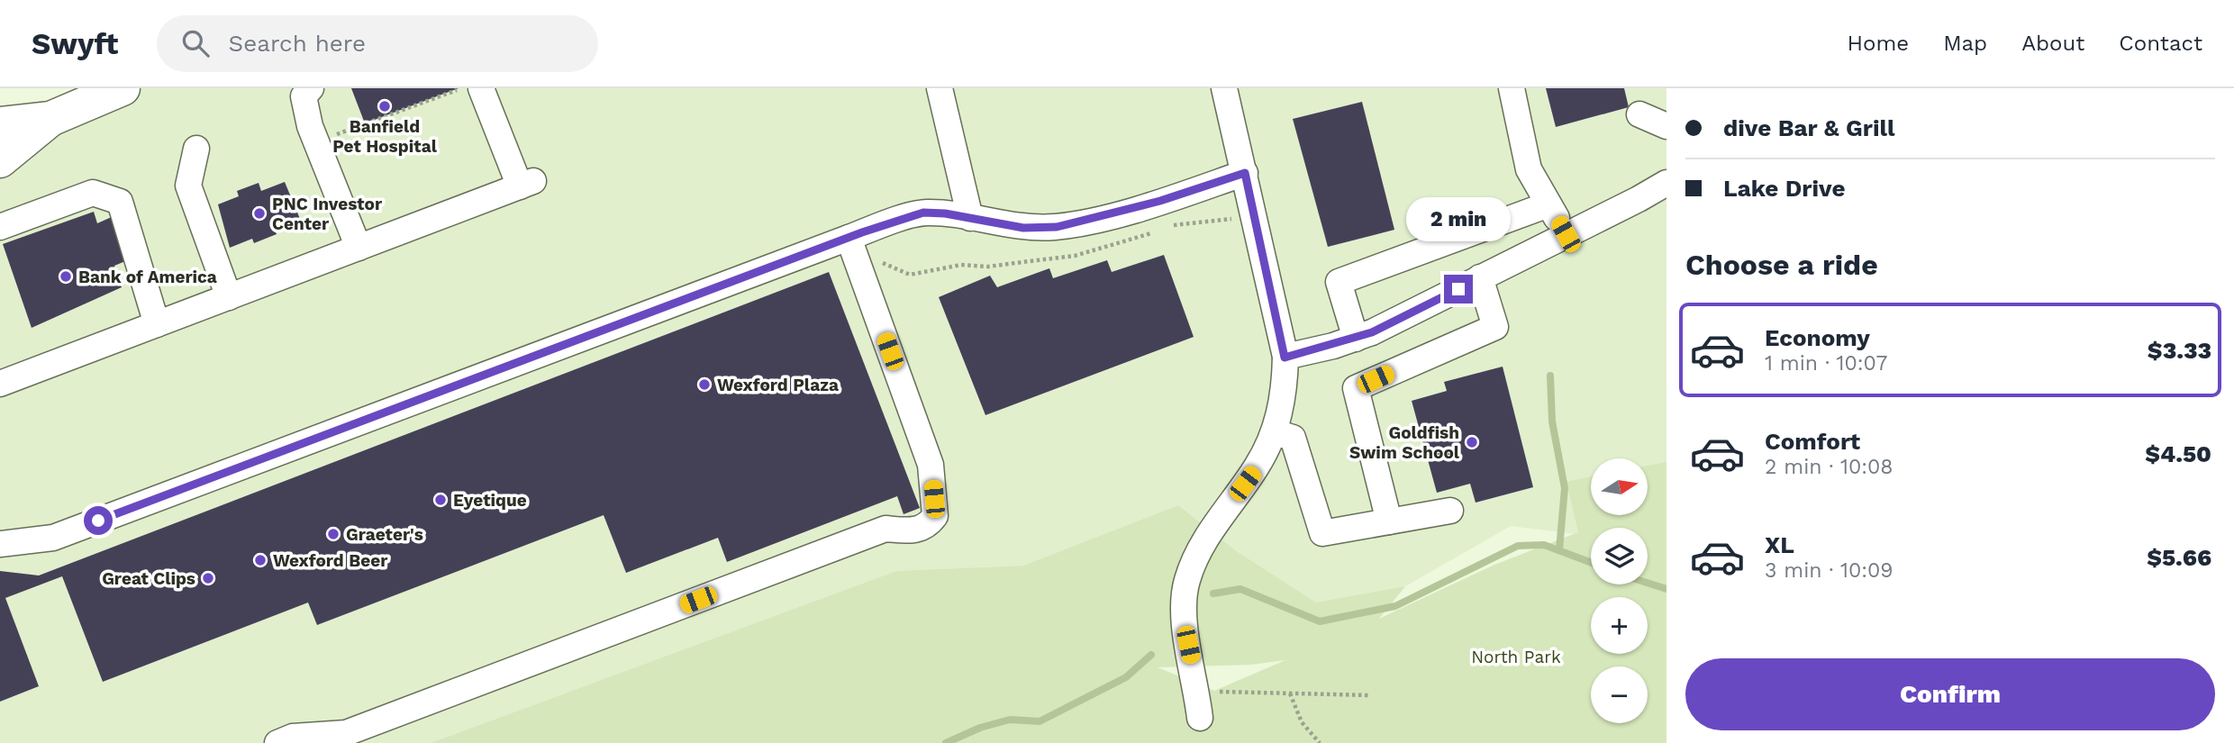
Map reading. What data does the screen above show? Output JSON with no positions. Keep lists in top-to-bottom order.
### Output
{
  "parks": ["North Park"],
  "places": [
    "Banfield Pet Hospital",
    "PNC Investor Center",
    "Bank of America",
    "Wexford Plaza",
    "Goldfish Swim School",
    "Eyetique",
    "Graeter's",
    "Wexford Beer",
    "Great Clips"
  ],
  "north": "right",
  "page": {
    "header": "Swyft",
    "search": "Search here",
    "nav": [
      "Home",
      "Map",
      "About",
      "Contact"
    ],
    "banner": ["dive Bar & Grill", "Lake Drive"],
    "bubble": "2 min",
    "heading": "Choose a ride",
    "list": [
      {
        "name": "Economy",
        "note": "1 min · 10:07",
        "value": "$3.33"
      },
      {
        "name": "Comfort",
        "note": "2 min · 10:08",
        "value": "$4.50"
      },
      {
        "name": "XL",
        "note": "3 min · 10:09",
        "value": "$5.66"
      }
    ],
    "map_buttons": ["+", "−"],
    "buttons": "Confirm"
  }
}
